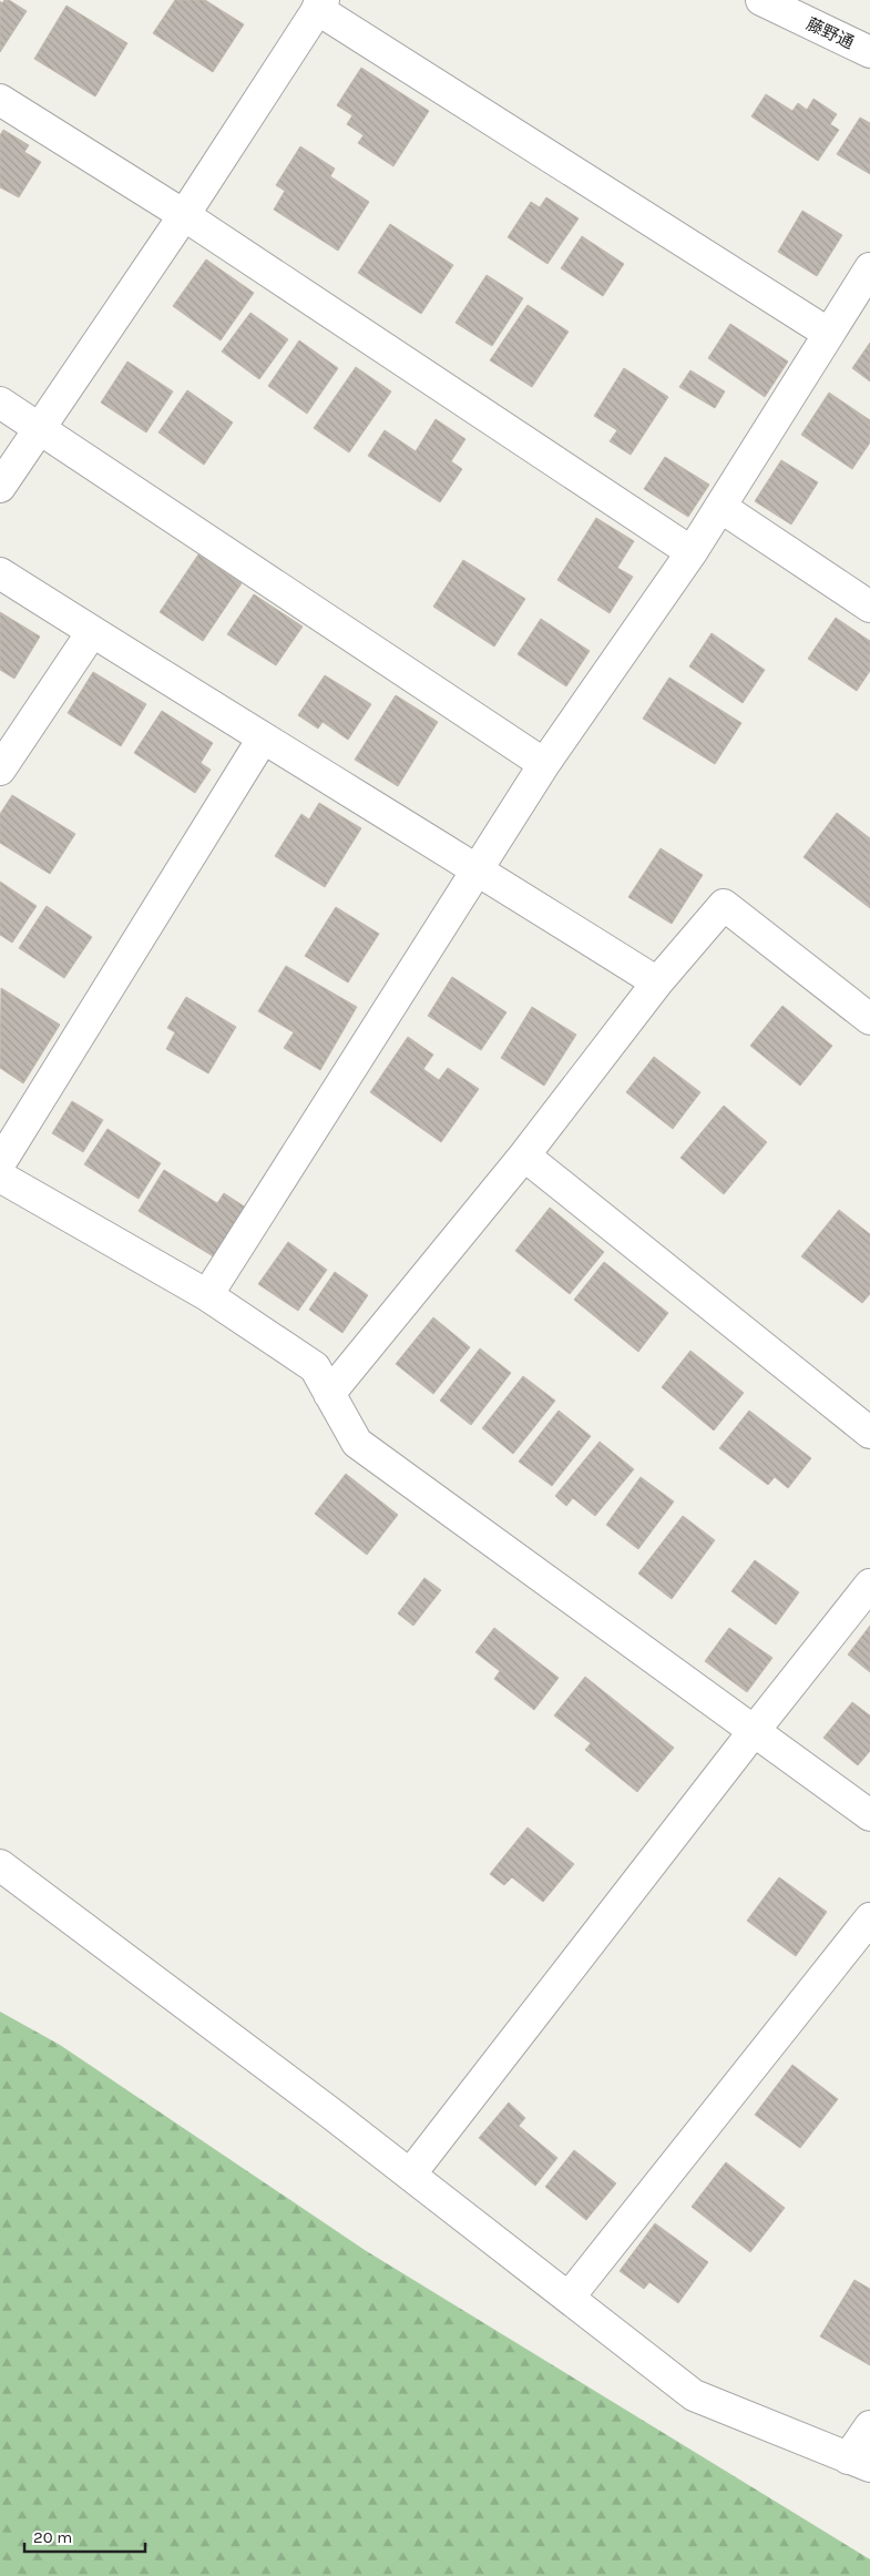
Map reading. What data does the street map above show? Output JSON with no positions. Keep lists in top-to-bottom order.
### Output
{
  "streets": {
    "street": ["藤野通"]
  },
  "scale_bar": "20 m"
}
